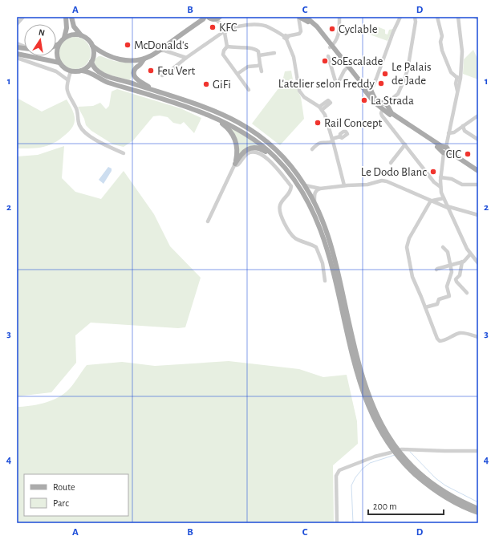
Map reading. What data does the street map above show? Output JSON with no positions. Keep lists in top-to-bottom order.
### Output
{
  "places": [
    "KFC",
    "Cyclable",
    "McDonald's",
    "SoEscalade",
    "Feu Vert",
    "Le Palais de Jade",
    "L'atelier selon Freddy",
    "GiFi",
    "La Strada",
    "Rail Concept",
    "CIC",
    "Le Dodo Blanc"
  ],
  "legend": ["Route", "Parc"],
  "scale_bar": "200 m",
  "north": "top",
  "grid": {
    "columns": [
      "A",
      "B",
      "C",
      "D"
    ],
    "rows": [
      "1",
      "2",
      "3",
      "4"
    ]
  }
}
